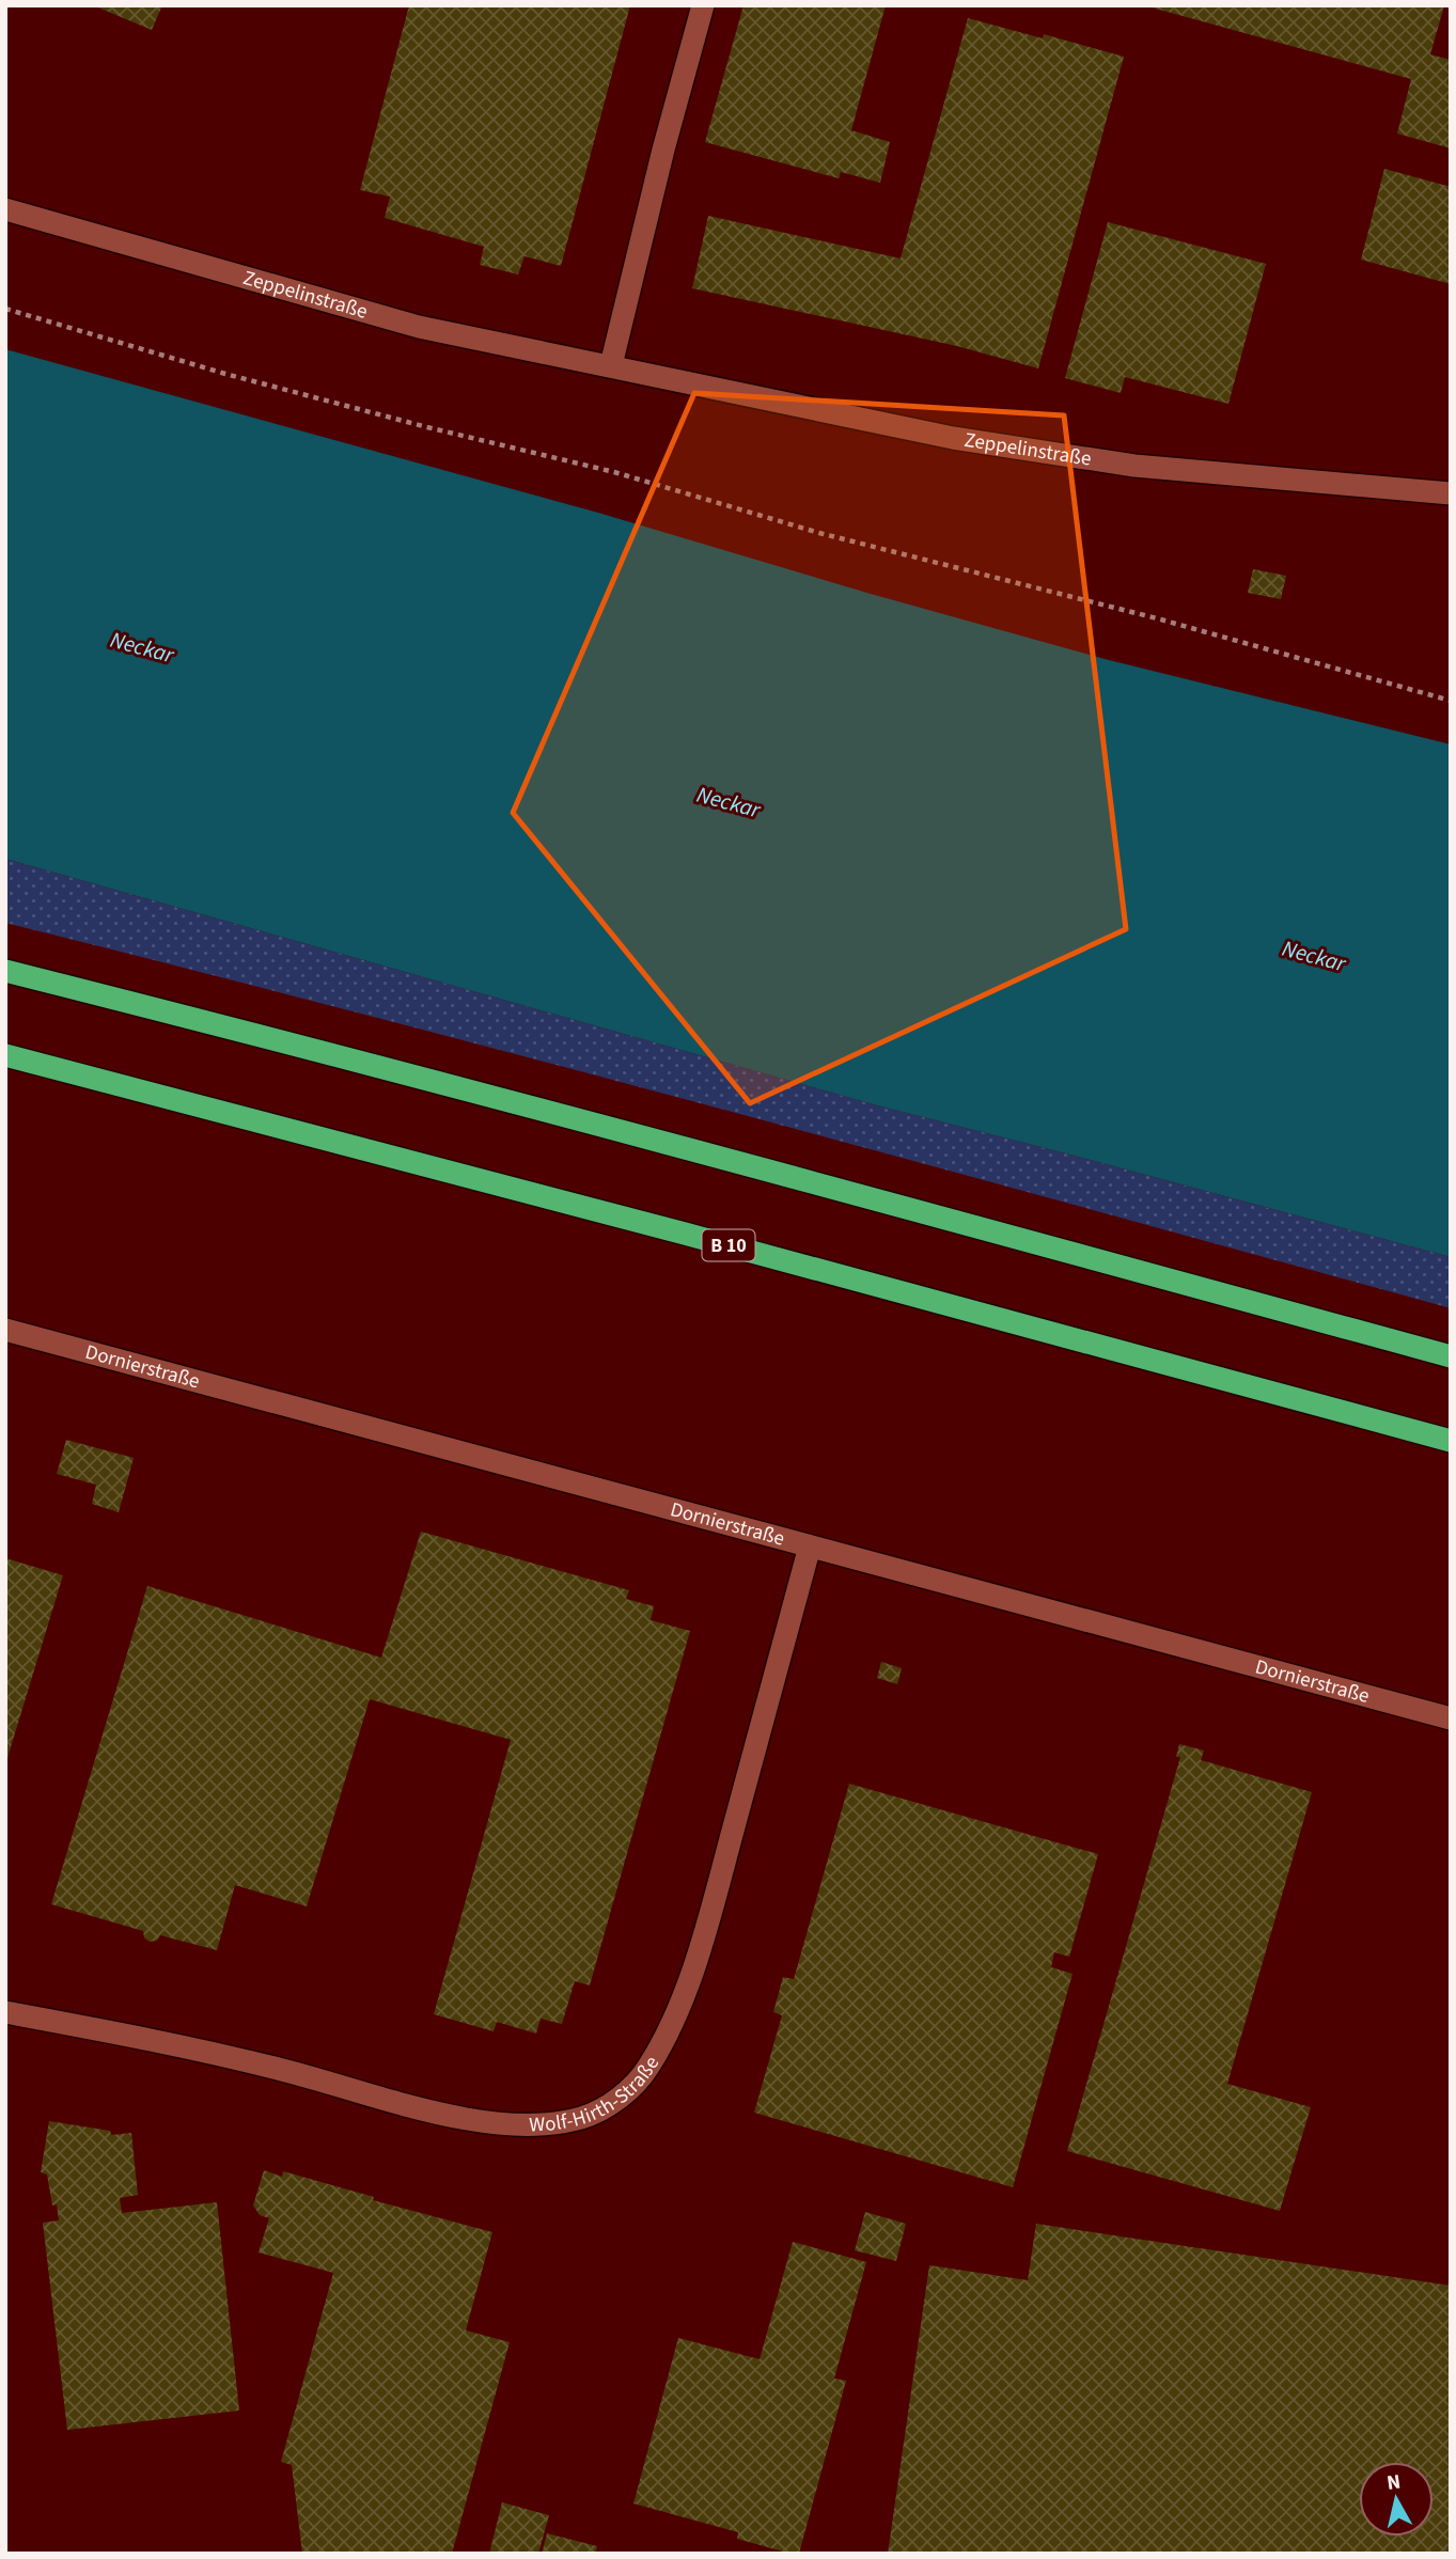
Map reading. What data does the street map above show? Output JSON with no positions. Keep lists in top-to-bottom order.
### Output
{
  "streets": {
    "highway": ["B 10"],
    "street": ["Zeppelinstraße", "Dornierstraße", "Wolf-Hirth-Straße"]
  },
  "crossings": [
    ["Dornierstraße", "Wolf-Hirth-Straße"]
  ],
  "water": ["Neckar"],
  "north": "top"
}
